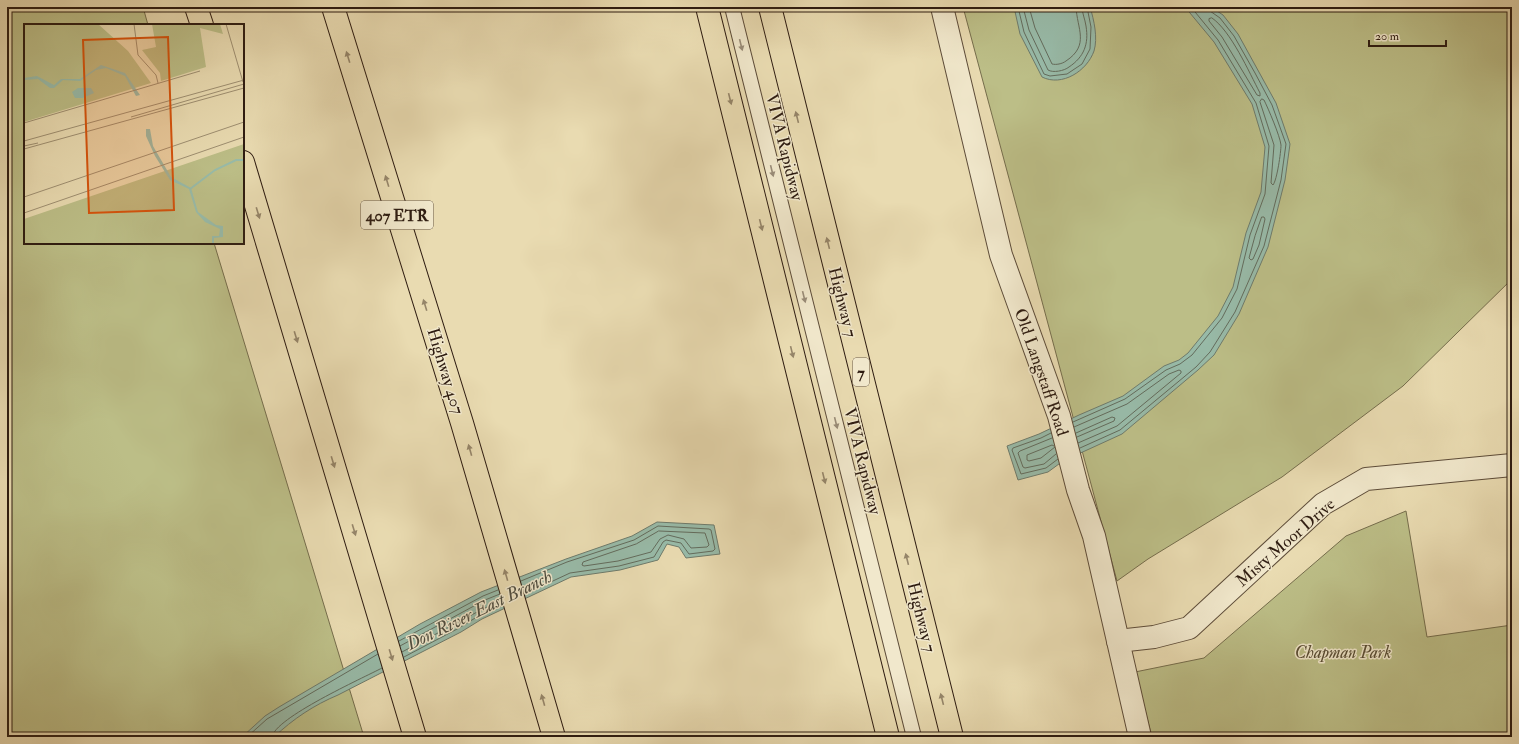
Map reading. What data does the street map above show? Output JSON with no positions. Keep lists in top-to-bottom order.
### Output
{
  "streets": {
    "main road": [
      "407 ETR",
      "Highway 7",
      "Highway 407",
      "7"
    ],
    "street": ["Old Langstaff Road", "Misty Moor Drive"],
    "lane": ["VIVA Rapidway"]
  },
  "crossings": [
    ["Old Langstaff Road", "Misty Moor Drive"]
  ],
  "one_way": ["VIVA Rapidway"],
  "water": ["Don River East Branch"],
  "parks": ["Chapman Park"],
  "scale_bar": "20 m"
}
